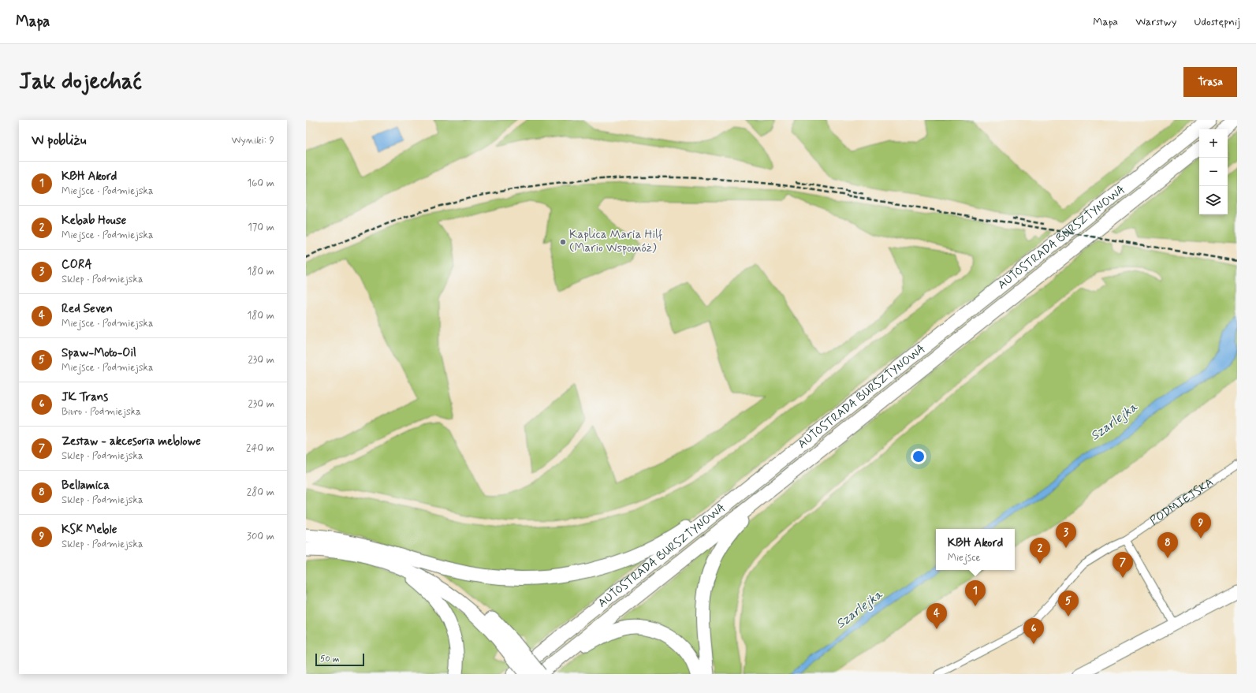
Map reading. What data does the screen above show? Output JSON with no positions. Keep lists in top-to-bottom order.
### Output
{
  "streets": {
    "highway": ["AUTOSTRADA BURSZTYNOWA"],
    "street": ["PODMIEJSKA"]
  },
  "water": ["Szarlejka"],
  "places": ["Kaplica Maria Hilf (Mario Wspomóż)"],
  "scale_bar": "50 m",
  "page": {
    "header": "Mapa",
    "nav": ["Mapa", "Warstwy", "Udostępnij"],
    "buttons": "Trasa",
    "title": "Jak dojechać",
    "heading": ["W pobliżu", "Wyniki: 9"],
    "map_buttons": ["+", "−"],
    "list": [
      {
        "mark": "1",
        "name": "KBH Akord",
        "note": "Miejsce · Podmiejska",
        "value": "160 m"
      },
      {
        "mark": "2",
        "name": "Kebab House",
        "note": "Miejsce · Podmiejska",
        "value": "170 m"
      },
      {
        "mark": "3",
        "name": "CORA",
        "note": "Sklep · Podmiejska",
        "value": "180 m"
      },
      {
        "mark": "4",
        "name": "Red Seven",
        "note": "Miejsce · Podmiejska",
        "value": "180 m"
      },
      {
        "mark": "5",
        "name": "Spaw-Moto-Oil",
        "note": "Miejsce · Podmiejska",
        "value": "230 m"
      },
      {
        "mark": "6",
        "name": "JK Trans",
        "note": "Biuro · Podmiejska",
        "value": "230 m"
      },
      {
        "mark": "7",
        "name": "Zestaw - akcesoria meblowe",
        "note": "Sklep · Podmiejska",
        "value": "240 m"
      },
      {
        "mark": "8",
        "name": "Bellamica",
        "note": "Sklep · Podmiejska",
        "value": "280 m"
      },
      {
        "mark": "9",
        "name": "KSK Meble",
        "note": "Sklep · Podmiejska",
        "value": "300 m"
      }
    ],
    "pins": [
      "9",
      "3",
      "8",
      "2",
      "7",
      "1",
      "5",
      "4",
      "6"
    ],
    "popup": ["KBH Akord", "Miejsce"],
    "scale": "50 m"
  }
}
